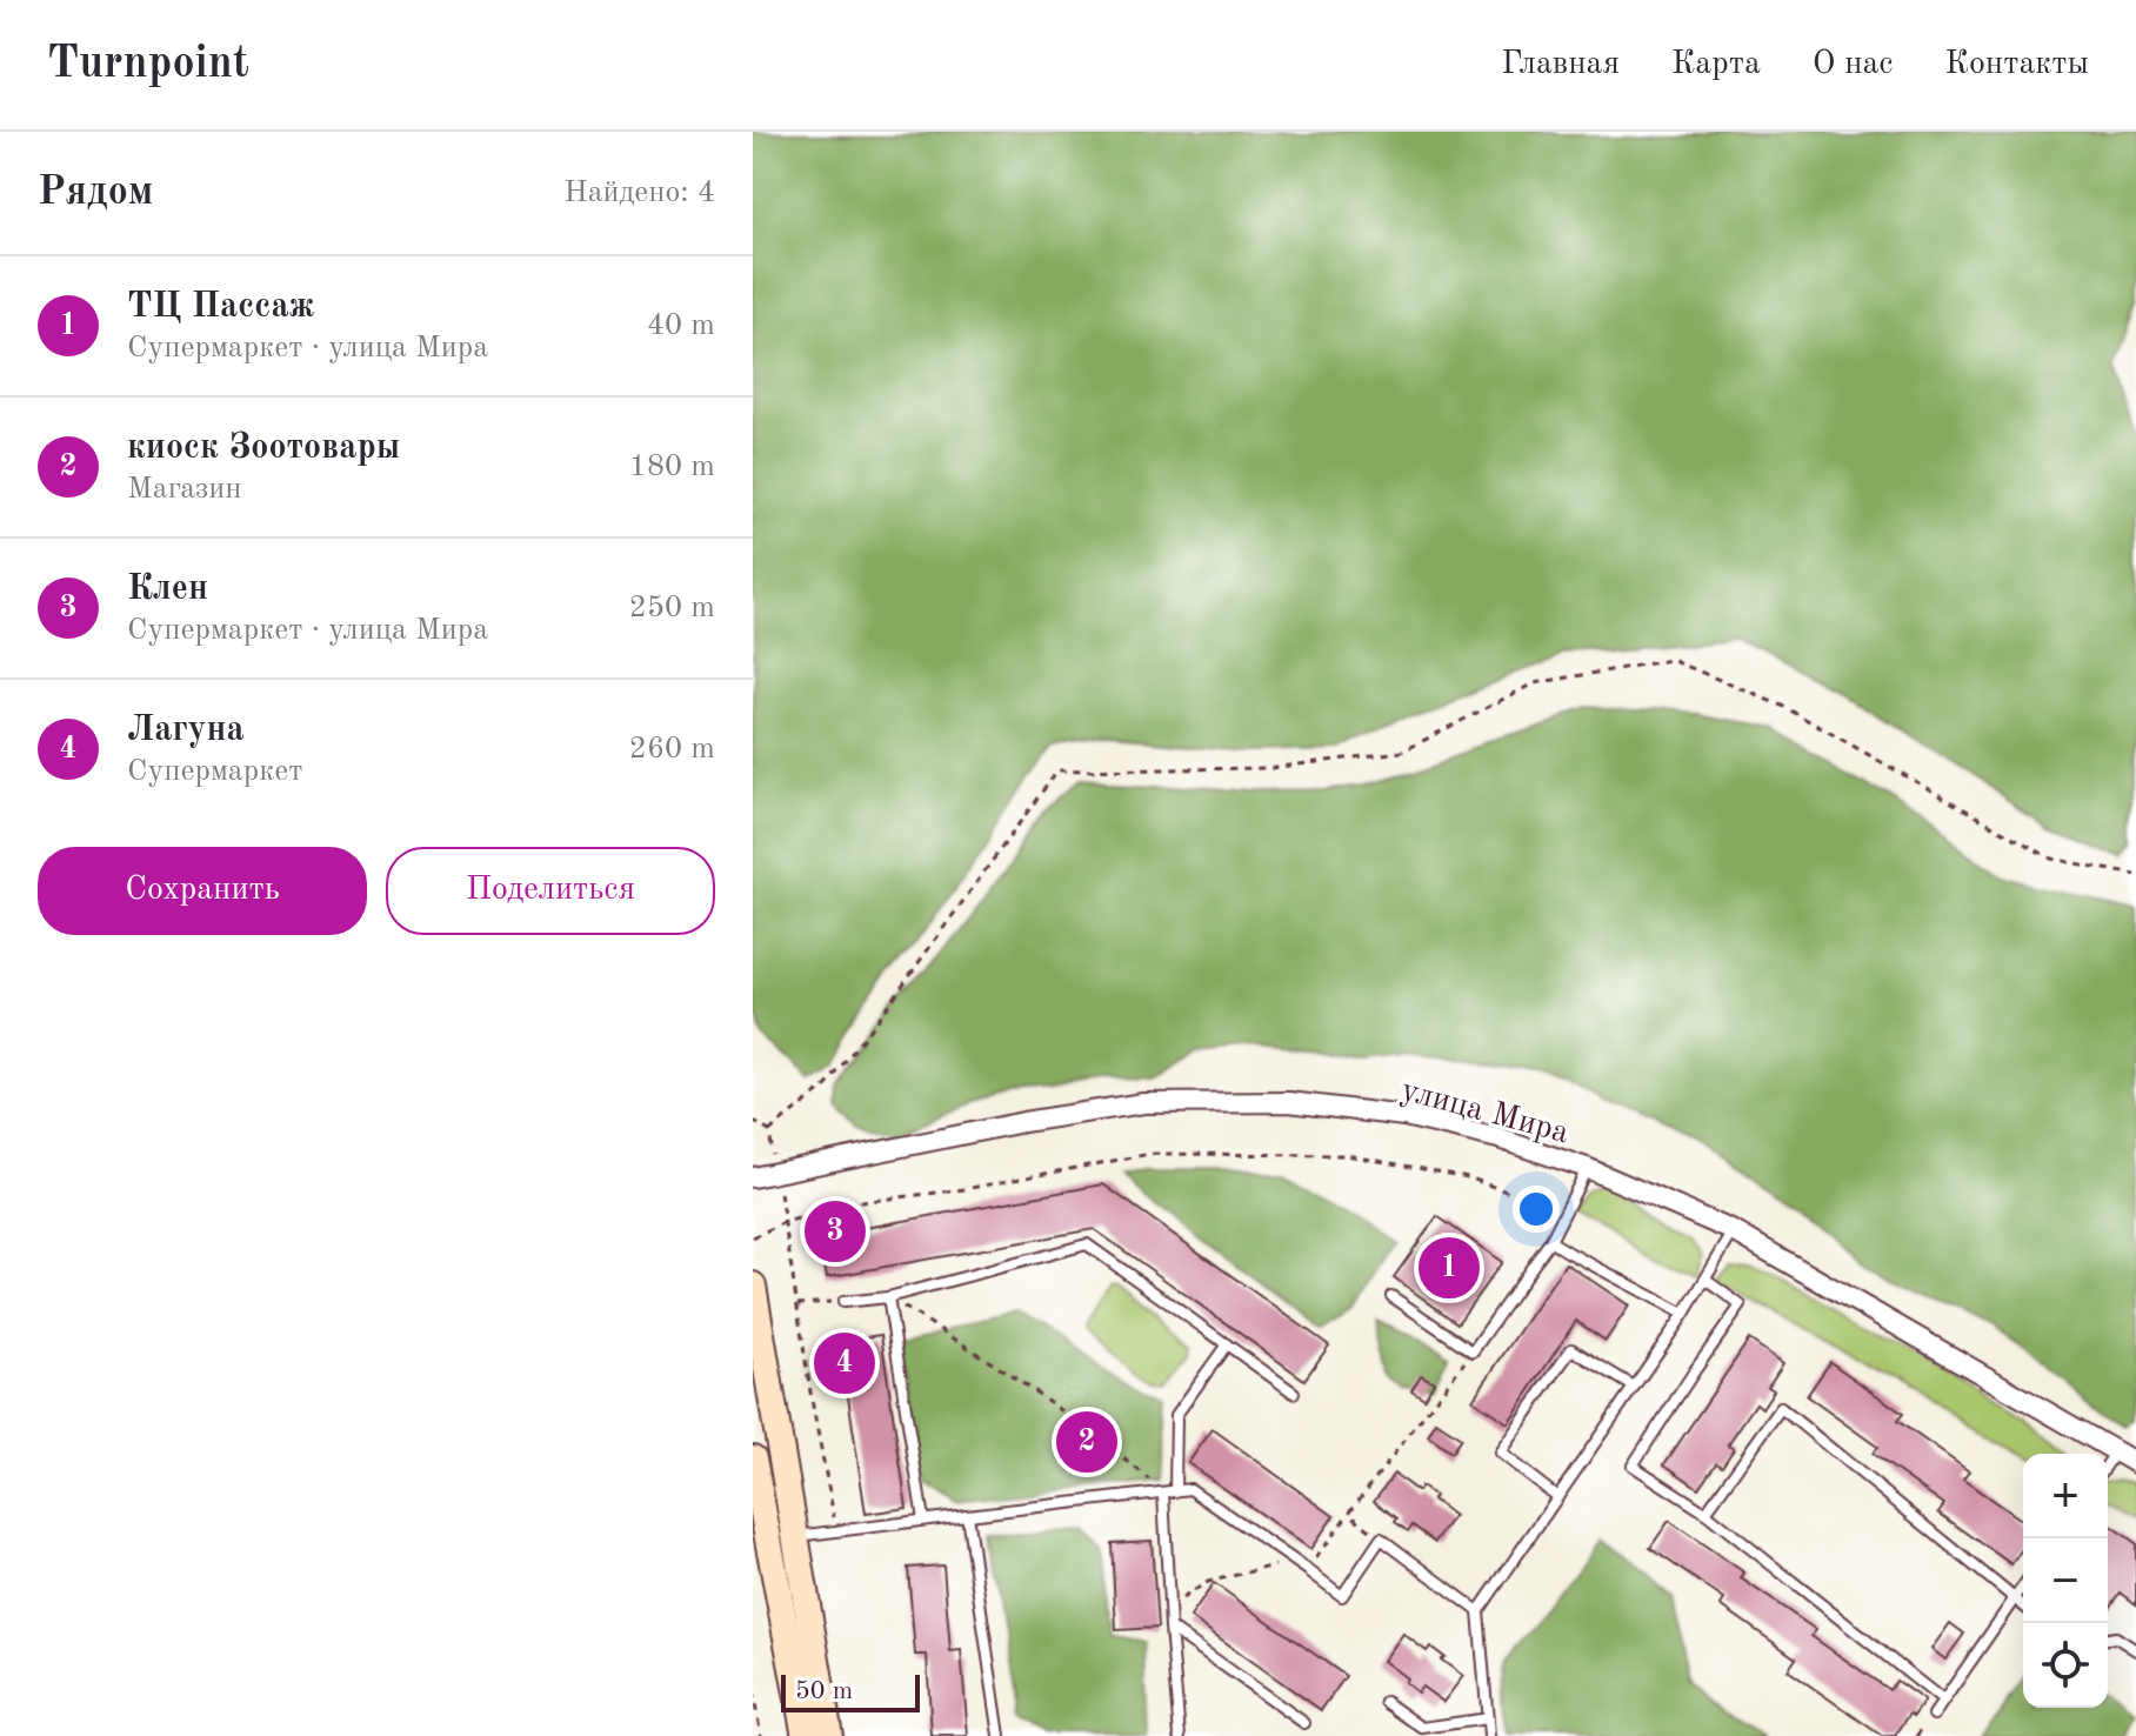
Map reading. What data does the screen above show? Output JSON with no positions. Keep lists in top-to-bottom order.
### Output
{
  "streets": {
    "street": ["улица Мира"]
  },
  "scale_bar": "50 m",
  "page": {
    "header": "Turnpoint",
    "nav": [
      "Главная",
      "Карта",
      "О нас",
      "Контакты"
    ],
    "heading": ["Рядом", "Найдено: 4"],
    "list": [
      {
        "mark": "1",
        "name": "ТЦ Пассаж",
        "note": "Супермаркет · улица Мира",
        "value": "40 m"
      },
      {
        "mark": "2",
        "name": "киоск Зоотовары",
        "note": "Магазин",
        "value": "180 m"
      },
      {
        "mark": "3",
        "name": "Клен",
        "note": "Супермаркет · улица Мира",
        "value": "250 m"
      },
      {
        "mark": "4",
        "name": "Лагуна",
        "note": "Супермаркет",
        "value": "260 m"
      }
    ],
    "buttons": ["Сохранить", "Поделиться"],
    "pins": [
      "3",
      "1",
      "4",
      "2"
    ],
    "map_buttons": ["+", "−"],
    "scale": "50 m"
  }
}
